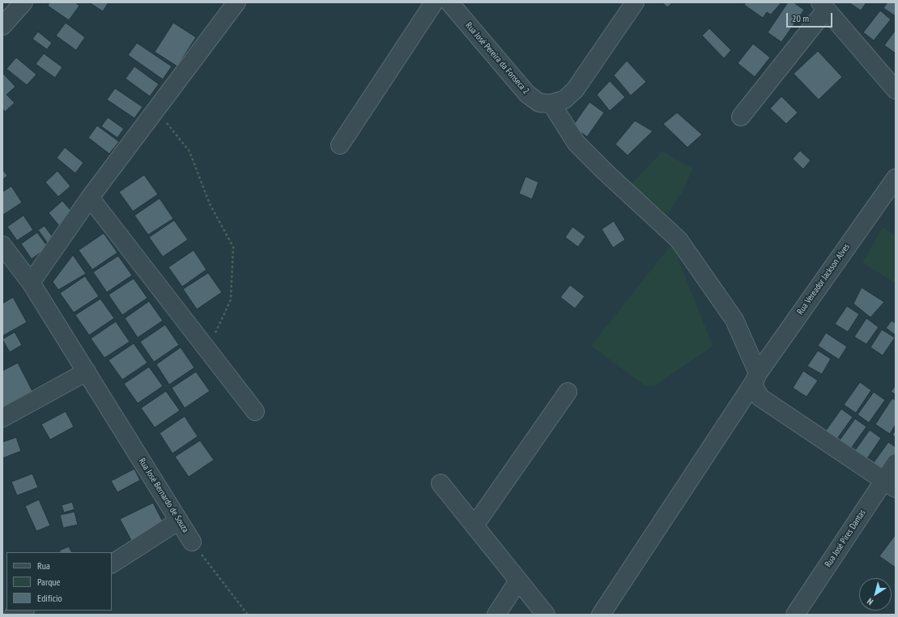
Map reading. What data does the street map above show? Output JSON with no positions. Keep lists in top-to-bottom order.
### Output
{
  "streets": {
    "street": [
      "Rua José Pereira da Fonseca 2",
      "Rua Vereador Jackson Alves",
      "Rua José Bernardo de Souza",
      "Rua José Pires Dantas"
    ]
  },
  "legend": ["Rua", "Parque", "Edifício"],
  "scale_bar": "20 m",
  "north": "bottom left"
}
